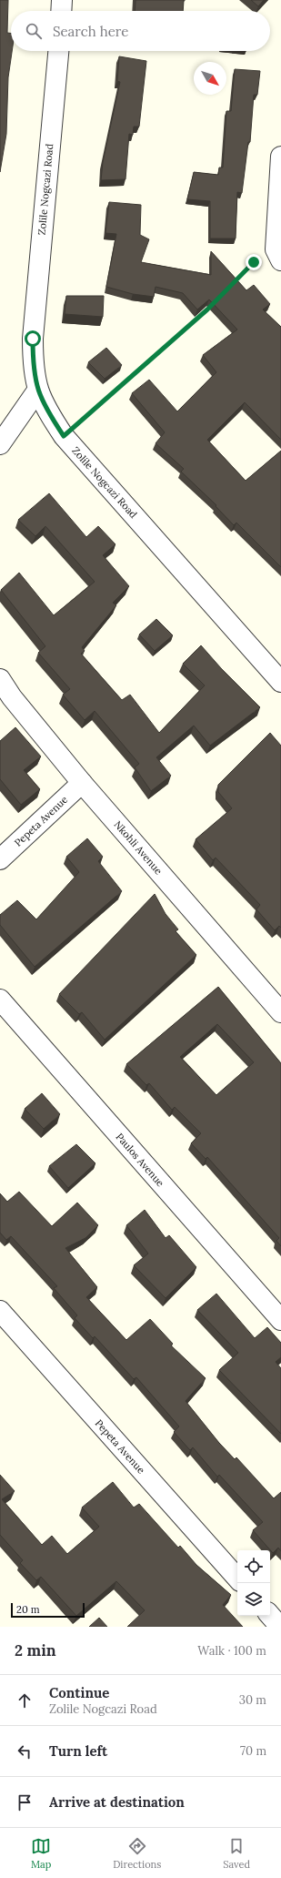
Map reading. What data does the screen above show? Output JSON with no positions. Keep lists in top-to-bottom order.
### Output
{
  "streets": {
    "street": [
      "Zolile Nogcazi Road",
      "Pepeta Avenue",
      "Nkohli Avenue",
      "Paulos Avenue"
    ]
  },
  "crossings": [
    ["Pepeta Avenue", "Nkohli Avenue"]
  ],
  "scale_bar": "20 m",
  "north": "bottom right",
  "page": {
    "search": "Search here",
    "scale": "20 m",
    "heading": ["2 min", "Walk · 100 m"],
    "list": [
      ["Continue", "Zolile Nogcazi Road", "30 m"],
      ["Turn left", "70 m"],
      "Arrive at destination"
    ],
    "nav": ["Map", "Directions", "Saved"]
  }
}
